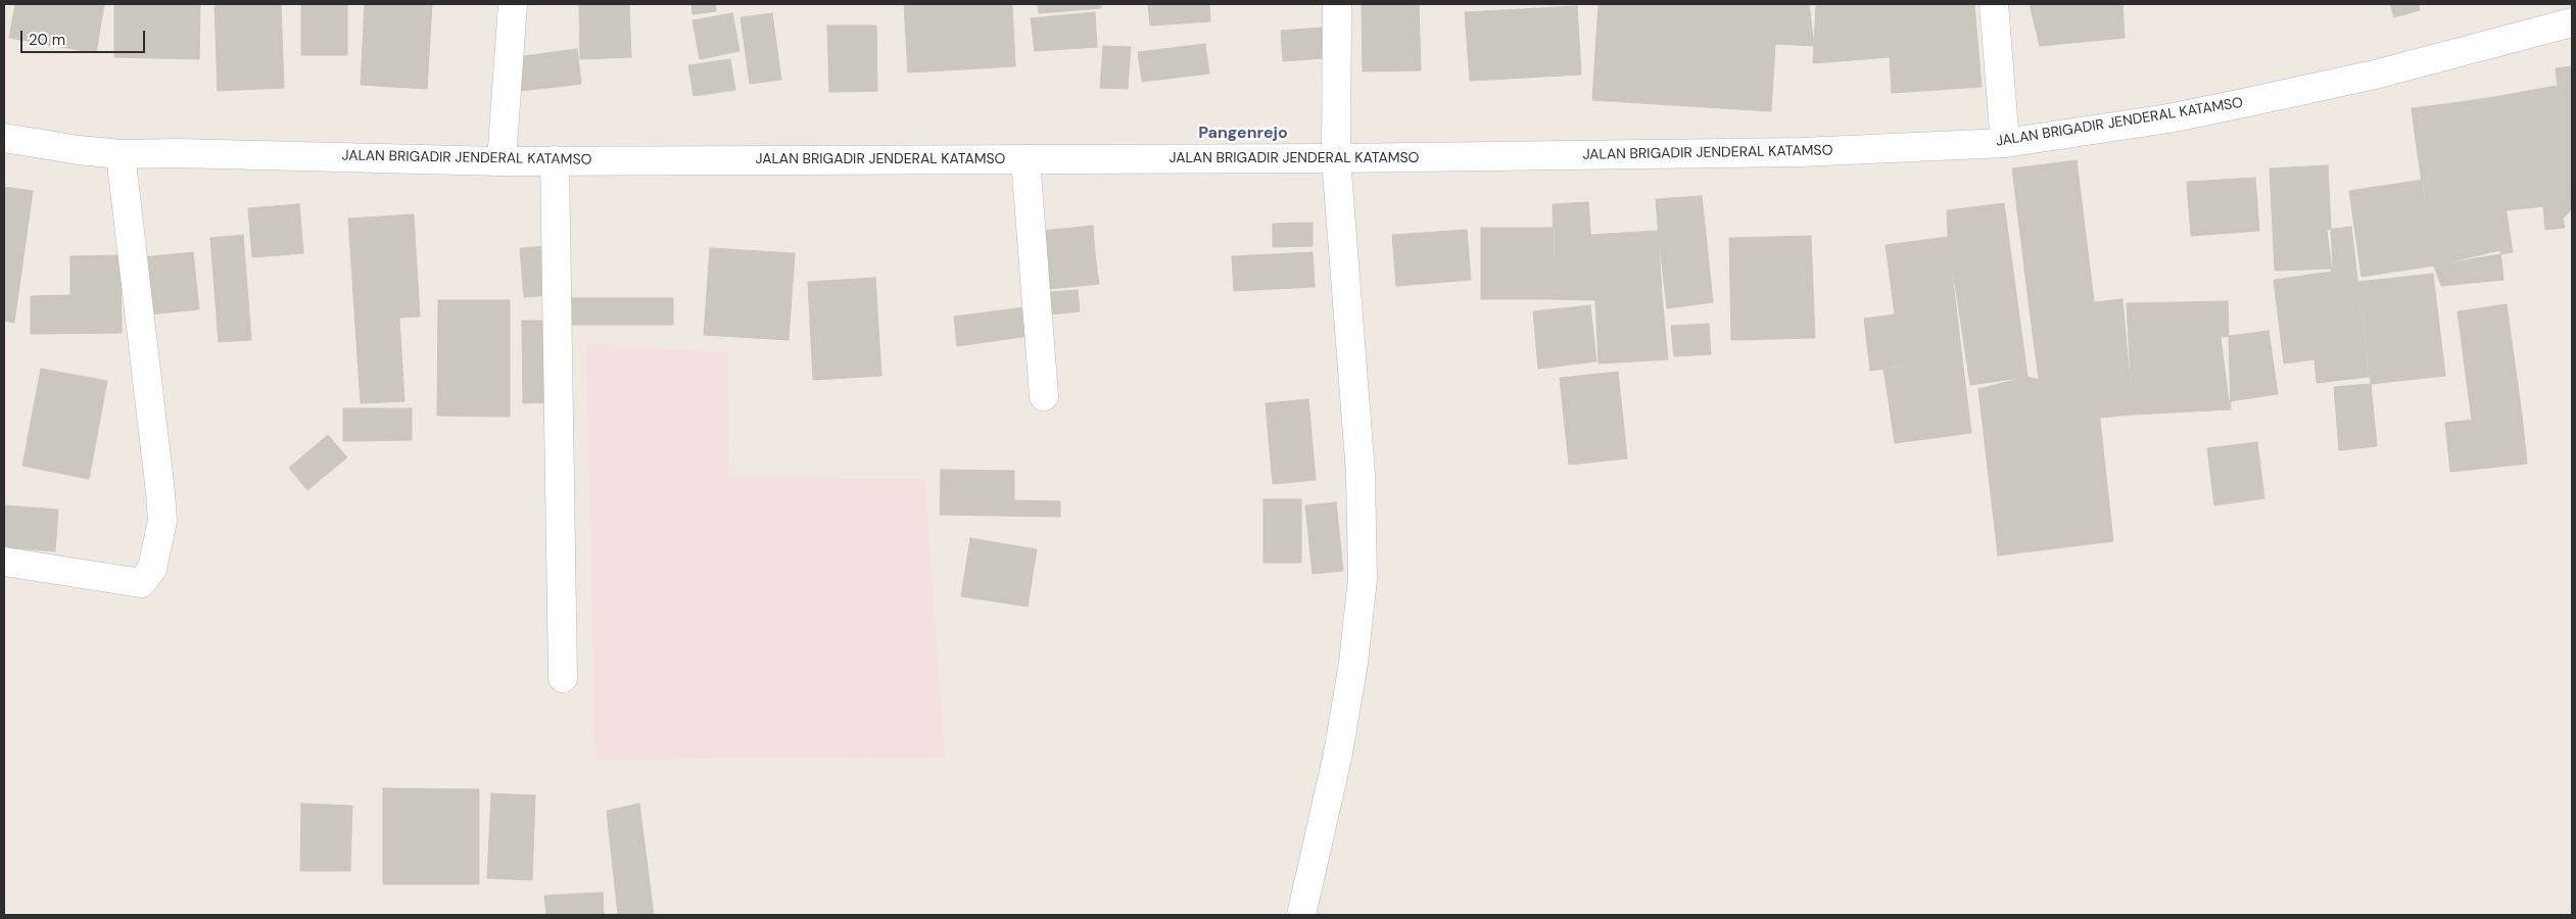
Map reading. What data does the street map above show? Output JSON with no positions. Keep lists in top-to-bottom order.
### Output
{
  "streets": {
    "main road": ["JALAN BRIGADIR JENDERAL KATAMSO"]
  },
  "districts": ["Pangenrejo"],
  "scale_bar": "20 m"
}
